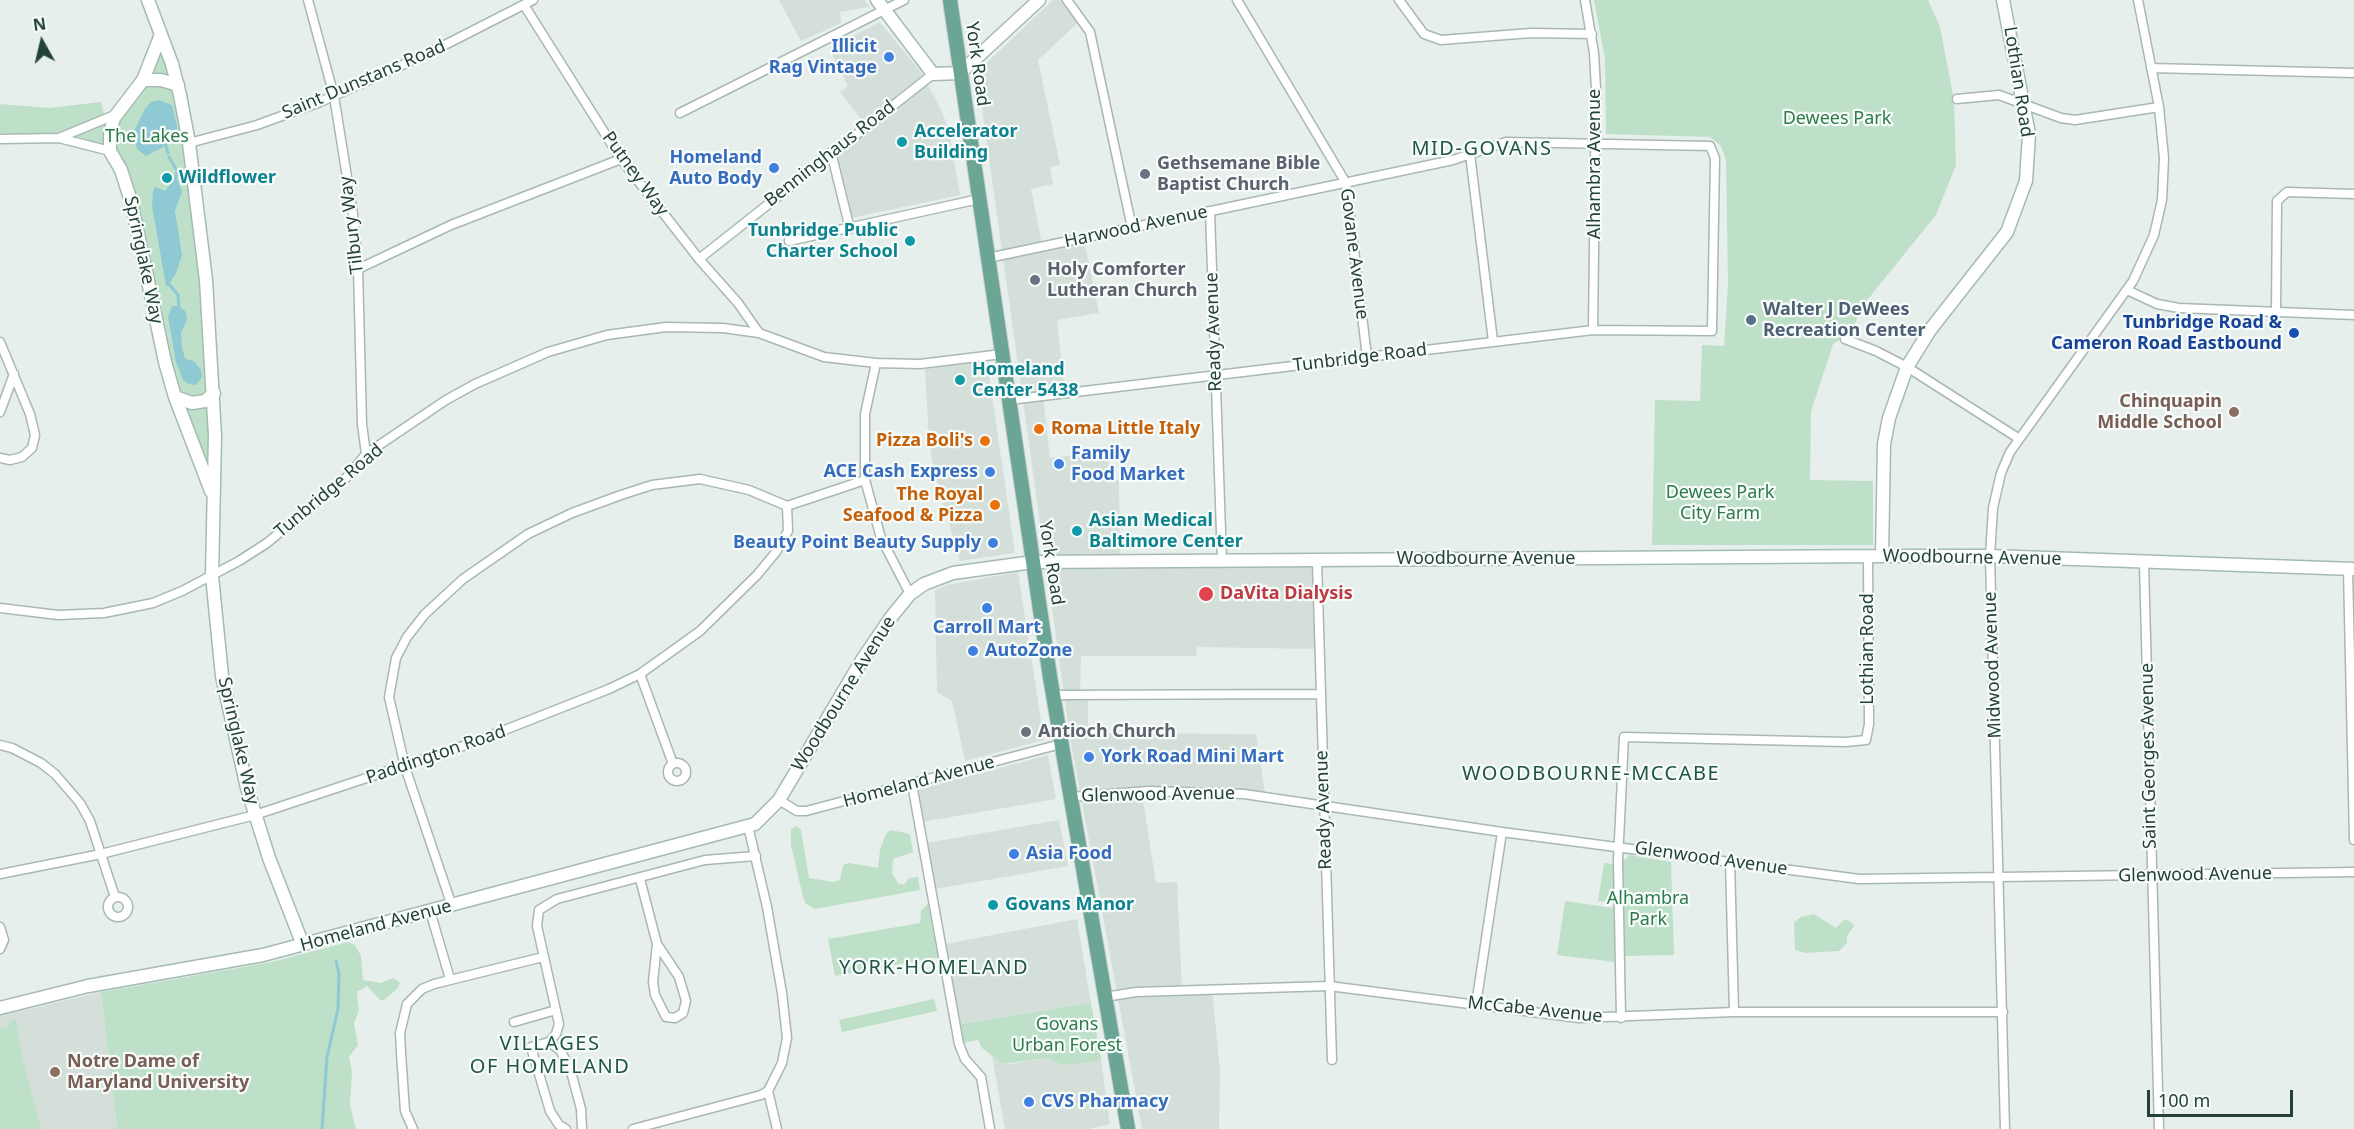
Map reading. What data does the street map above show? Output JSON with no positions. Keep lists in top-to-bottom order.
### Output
{
  "streets": {
    "main road": ["York Road"],
    "street": [
      "Saint Dunstans Road",
      "Lothian Road",
      "Benninghaus Road",
      "Alhambra Avenue",
      "Putney Way",
      "Tilbury Way",
      "Harwood Avenue",
      "Govane Avenue",
      "Springlake Way",
      "Ready Avenue",
      "Tunbridge Road",
      "Woodbourne Avenue",
      "Midwood Avenue",
      "Paddington Road",
      "Saint Georges Avenue",
      "Homeland Avenue",
      "Glenwood Avenue",
      "McCabe Avenue"
    ]
  },
  "crossings": [
    ["York Road", "Harwood Avenue"],
    ["York Road", "Tunbridge Road"],
    ["York Road", "Woodbourne Avenue"],
    ["York Road", "Homeland Avenue"],
    ["York Road", "Glenwood Avenue"],
    ["York Road", "McCabe Avenue"],
    ["Saint Dunstans Road", "Putney Way"],
    ["Saint Dunstans Road", "Tilbury Way"],
    ["Saint Dunstans Road", "Springlake Way"],
    ["Lothian Road", "Woodbourne Avenue"],
    ["Lothian Road", "Glenwood Avenue"],
    ["Benninghaus Road", "Putney Way"],
    ["Alhambra Avenue", "Harwood Avenue"],
    ["Alhambra Avenue", "Tunbridge Road"],
    ["Putney Way", "Tunbridge Road"],
    ["Tilbury Way", "Tunbridge Road"],
    ["Harwood Avenue", "Govane Avenue"],
    ["Harwood Avenue", "Ready Avenue"],
    ["Harwood Avenue", "Tunbridge Road"],
    ["Govane Avenue", "Tunbridge Road"],
    ["Springlake Way", "Tunbridge Road"],
    ["Springlake Way", "Paddington Road"],
    ["Springlake Way", "Homeland Avenue"],
    ["Ready Avenue", "Tunbridge Road"],
    ["Ready Avenue", "Woodbourne Avenue"],
    ["Ready Avenue", "Glenwood Avenue"],
    ["Ready Avenue", "McCabe Avenue"],
    ["Woodbourne Avenue", "Midwood Avenue"],
    ["Woodbourne Avenue", "Saint Georges Avenue"],
    ["Woodbourne Avenue", "Homeland Avenue"],
    ["Midwood Avenue", "Glenwood Avenue"],
    ["Midwood Avenue", "McCabe Avenue"],
    ["Saint Georges Avenue", "Glenwood Avenue"]
  ],
  "districts": [
    "MID-GOVANS",
    "WOODBOURNE-MCCABE",
    "YORK-HOMELAND",
    "VILLAGES OF HOMELAND"
  ],
  "parks": [
    "Dewees Park",
    "The Lakes",
    "Dewees Park City Farm",
    "Alhambra Park",
    "Govans Urban Forest"
  ],
  "places": [
    "Illicit Rag Vintage",
    "Accelerator Building",
    "Homeland Auto Body",
    "Gethsemane Bible Baptist Church",
    "Wildflower",
    "Tunbridge Public Charter School",
    "Holy Comforter Lutheran Church",
    "Walter J DeWees Recreation Center",
    "Tunbridge Road & Cameron Road Eastbound",
    "Homeland Center 5438",
    "Chinquapin Middle School",
    "Roma Little Italy",
    "Pizza Boli's",
    "Family Food Market",
    "ACE Cash Express",
    "The Royal Seafood & Pizza",
    "Asian Medical Baltimore Center",
    "Beauty Point Beauty Supply",
    "DaVita Dialysis",
    "Carroll Mart",
    "AutoZone",
    "Antioch Church",
    "York Road Mini Mart",
    "Asia Food",
    "Govans Manor",
    "Notre Dame of Maryland University",
    "CVS Pharmacy"
  ],
  "scale_bar": "100 m",
  "north": "top"
}
